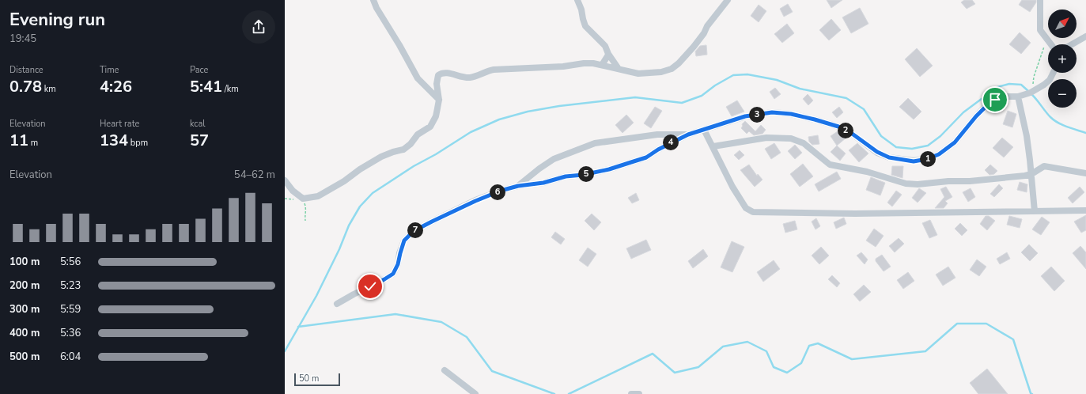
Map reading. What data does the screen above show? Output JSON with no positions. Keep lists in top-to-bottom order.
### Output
{
  "scale_bar": "50 m",
  "north": "top right",
  "page": {
    "heading": ["Evening run", "19:45"],
    "map_buttons": ["+", "−"],
    "stats": [
      ["Distance", "0.78 km"],
      ["Time", "4:26"],
      ["Pace", "5:41 /km"],
      ["Elevation", "11 m"],
      ["Heart rate", "134 bpm"],
      ["kcal", "57"]
    ],
    "pins": [
      "3",
      "2",
      "4",
      "1",
      "5",
      "6",
      "7"
    ],
    "chart": ["Elevation", "54–62 m"],
    "list": [
      {
        "name": "100 m",
        "note": "5:56"
      },
      {
        "name": "200 m",
        "note": "5:23"
      },
      {
        "name": "300 m",
        "note": "5:59"
      },
      {
        "name": "400 m",
        "note": "5:36"
      },
      {
        "name": "500 m",
        "note": "6:04"
      }
    ],
    "scale": "50 m"
  }
}
